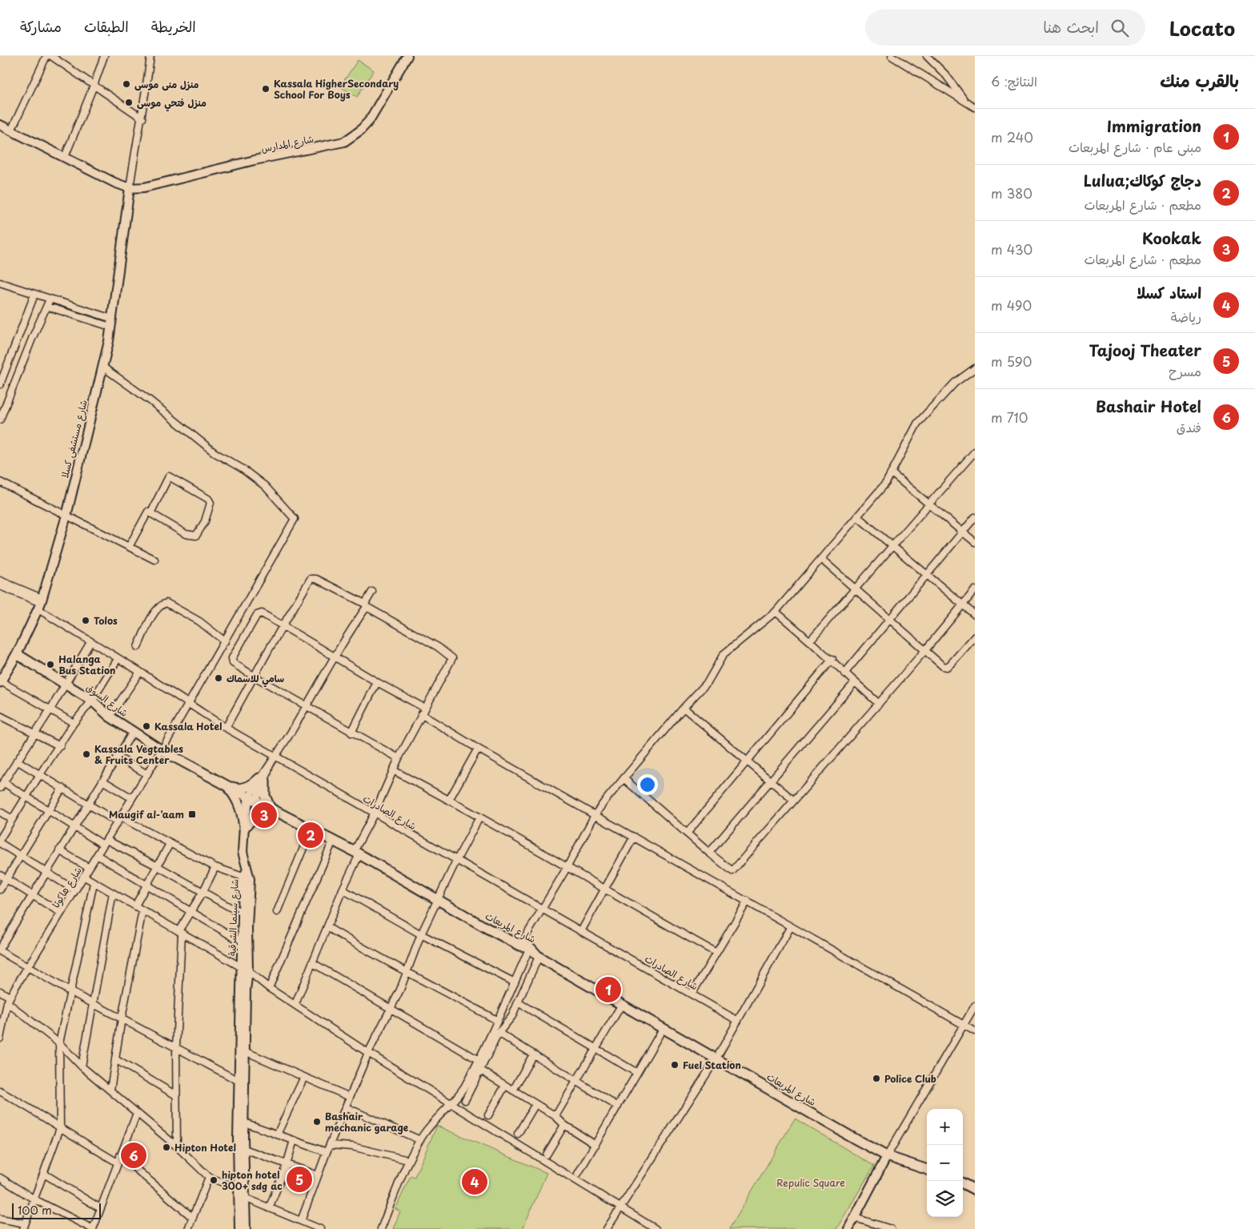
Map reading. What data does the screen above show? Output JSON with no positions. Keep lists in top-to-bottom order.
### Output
{
  "streets": {
    "main road": ["شارع مستشفى كسلا", "شارع السوق", "شارع المربعات"],
    "street": [
      "شارع المدارس",
      "شارع الصادرات",
      "شارع هاكوتا",
      "شارع سينما الشرقية"
    ]
  },
  "crossings": [
    ["شارع المدارس", "شارع مستشفى كسلا"],
    ["شارع مستشفى كسلا", "شارع السوق"],
    ["شارع مستشفى كسلا", "شارع الصادرات"],
    ["شارع مستشفى كسلا", "شارع هاكوتا"],
    ["شارع السوق", "شارع هاكوتا"],
    ["شارع السوق", "شارع المربعات"],
    ["شارع الصادرات", "شارع هاكوتا"]
  ],
  "parks": ["Repulic Square"],
  "places": {
    "other": [
      "منزل منى موسى",
      "Kassala HigherSecondary School For Boys",
      "منزل فتحي موسى",
      "Tolos",
      "Halanga Bus Station",
      "سامي للاسماك",
      "Kassala Hotel",
      "Kassala Vegtables & Fruits Center",
      "Fuel Station",
      "Police Club",
      "Bashair mechanic garage",
      "Hipton Hotel",
      "hipton hotel 300+ sdg ac"
    ],
    "transit": ["Maugif al-'aam"]
  },
  "scale_bar": "100 m",
  "page": {
    "header": "Locato",
    "search": "ابحث هنا",
    "nav": ["الخريطة", "الطبقات", "مشاركة"],
    "heading": ["بالقرب منك", "النتائج: 6"],
    "list": [
      {
        "mark": "1",
        "name": "Immigration",
        "note": "مبنى عام · شارع المربعات",
        "value": "240 m"
      },
      {
        "mark": "2",
        "name": "دجاج كوكاك;Lulua",
        "note": "مطعم · شارع المربعات",
        "value": "380 m"
      },
      {
        "mark": "3",
        "name": "Kookak",
        "note": "مطعم · شارع المربعات",
        "value": "430 m"
      },
      {
        "mark": "4",
        "name": "استاد كسلا",
        "note": "رياضة",
        "value": "490 m"
      },
      {
        "mark": "5",
        "name": "Tajooj Theater",
        "note": "مسرح",
        "value": "590 m"
      },
      {
        "mark": "6",
        "name": "Bashair Hotel",
        "note": "فندق",
        "value": "710 m"
      }
    ],
    "pins": [
      "3",
      "2",
      "1",
      "6",
      "5",
      "4"
    ],
    "map_buttons": ["+", "−"],
    "scale": "100 m"
  }
}
